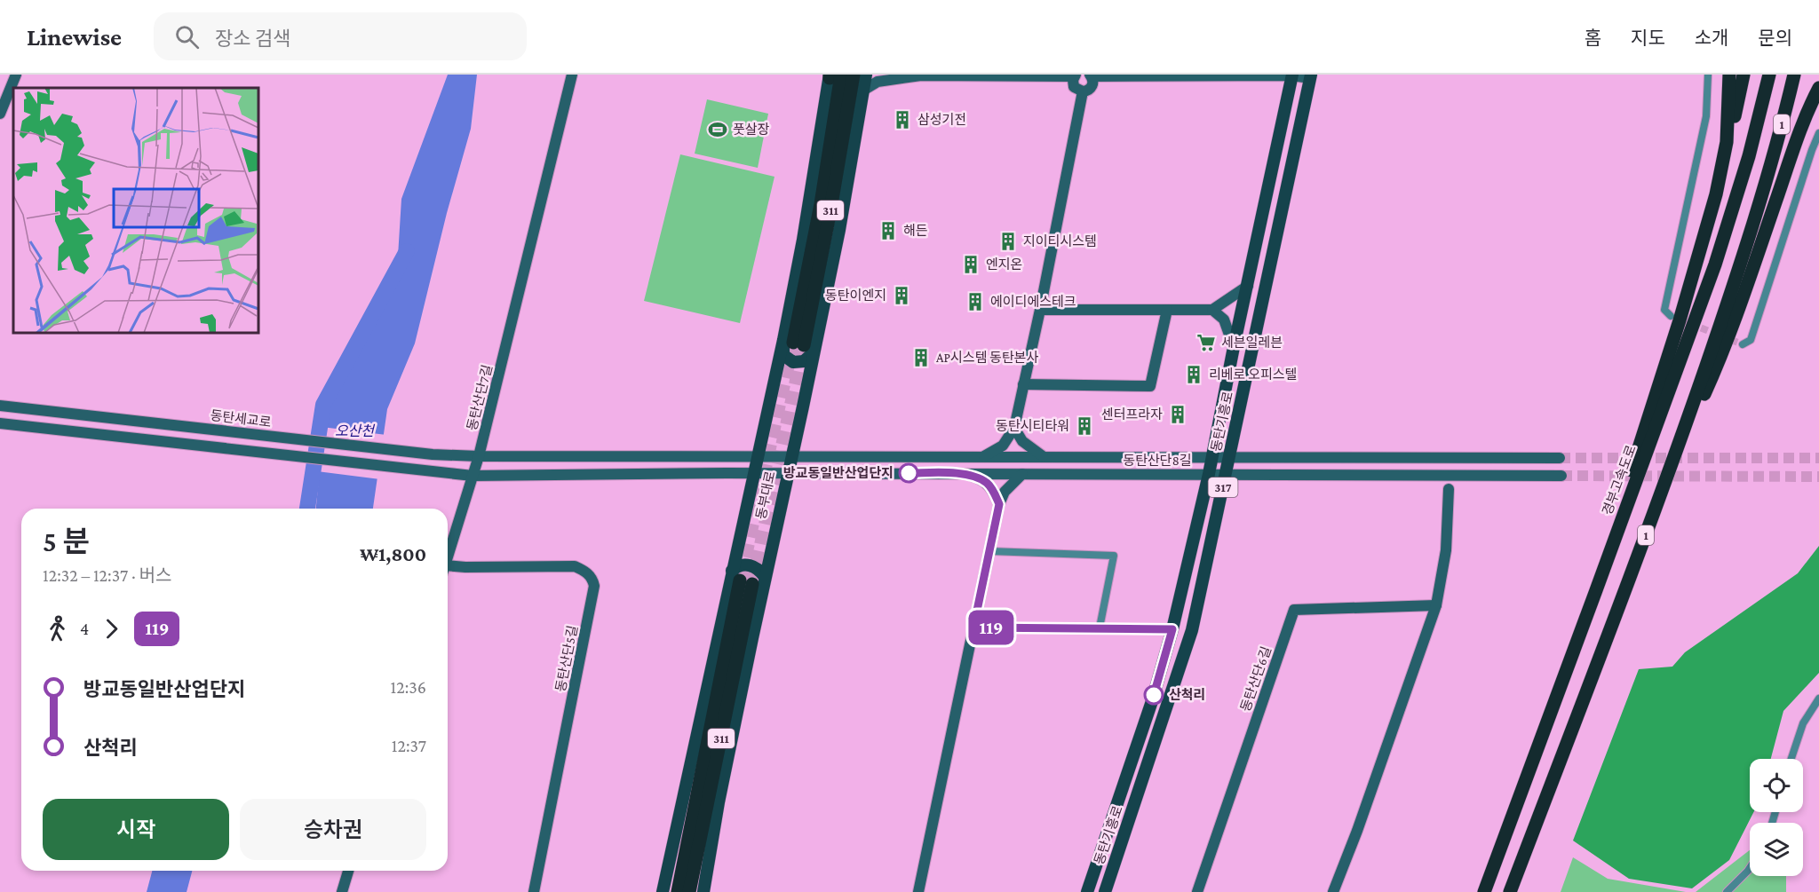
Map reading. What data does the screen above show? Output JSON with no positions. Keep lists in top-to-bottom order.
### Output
{
  "streets": {
    "highway": [
      "1",
      "311",
      "경부고속도로",
      "동부대로"
    ],
    "main road": ["동탄기흥로", "317"],
    "street": [
      "동탄산단7길",
      "동탄세교로",
      "동탄산단8길",
      "동탄산단5길",
      "동탄산단6길"
    ]
  },
  "crossings": [
    ["동탄산단7길", "동탄세교로"],
    ["동탄산단7길", "동탄산단5길"],
    ["동탄기흥로", "동탄산단8길"],
    ["동탄산단8길", "동부대로"]
  ],
  "water": ["오산천"],
  "places": {
    "building": [
      "삼성기전",
      "해든",
      "지이티시스템",
      "엔지온",
      "동탄이엔지",
      "에이디에스테크",
      "AP시스템 동탄본사",
      "리베로 오피스텔",
      "센터프라자",
      "동탄시티타워"
    ],
    "sports": ["풋살장"],
    "supermarket": ["세븐일레븐"],
    "other": ["방교동일반산업단지", "산척리"]
  },
  "lines": ["bus line 119"],
  "page": {
    "header": "Linewise",
    "search": "장소 검색",
    "nav": [
      "홈",
      "지도",
      "소개",
      "문의"
    ],
    "on_map": "119",
    "heading": ["5 분", "12:32 – 12:37 · 버스", "₩1,800"],
    "legs": ["4", "119"],
    "list": [
      {
        "name": "방교동일반산업단지",
        "value": "12:36"
      },
      {
        "name": "산척리",
        "value": "12:37"
      }
    ],
    "buttons": ["시작", "승차권"]
  }
}
